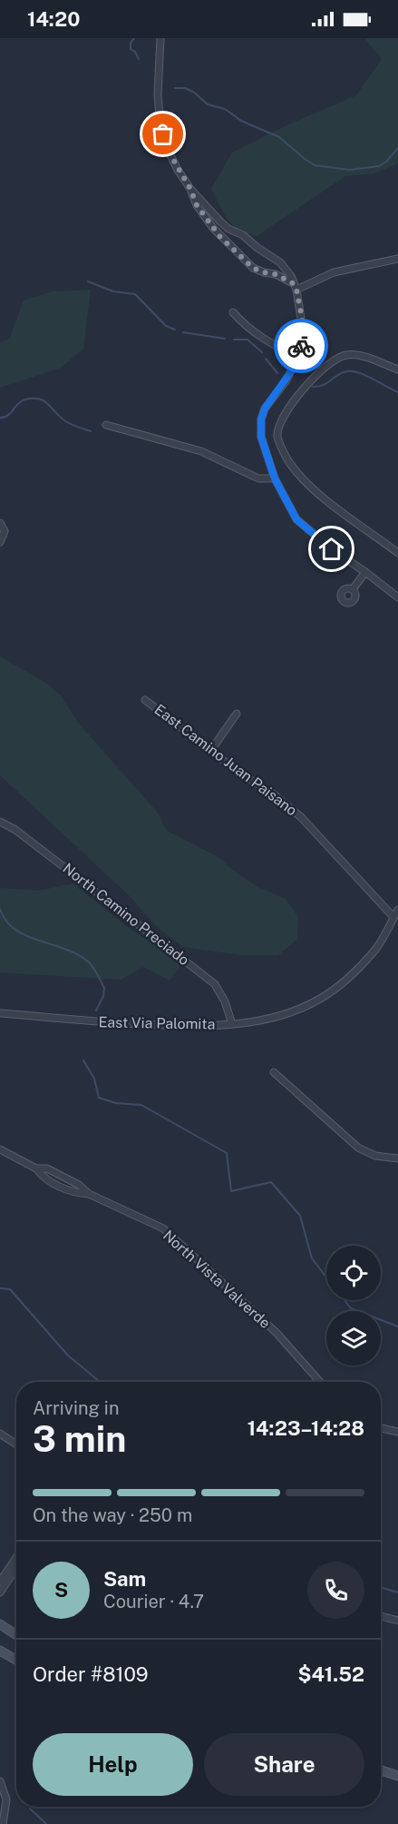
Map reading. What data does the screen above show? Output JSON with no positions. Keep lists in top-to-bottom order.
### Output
{
  "streets": {
    "street": [
      "East Camino Juan Paisano",
      "North Camino Preciado",
      "East Via Palomita",
      "North Vista Valverde"
    ]
  },
  "crossings": [
    ["East Camino Juan Paisano", "East Via Palomita"],
    ["North Camino Preciado", "East Via Palomita"]
  ],
  "page": {
    "status": "14:20",
    "heading": ["3 min", "Arriving in", "14:23–14:28"],
    "panel": [
      "Sam",
      "Courier · 4.7",
      "Order #8109",
      "$41.52"
    ],
    "bar": "On the way · 250 m",
    "round": "S",
    "buttons": ["Help", "Share"]
  }
}
